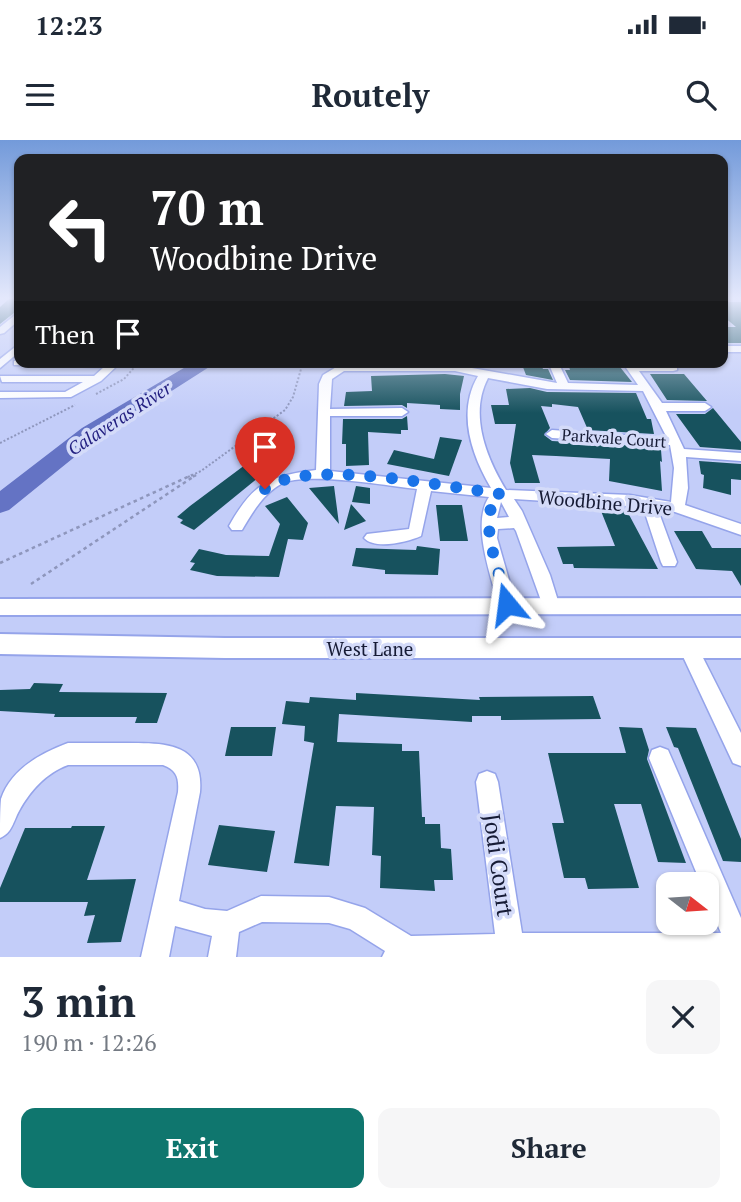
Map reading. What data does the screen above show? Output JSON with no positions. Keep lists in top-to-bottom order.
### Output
{
  "streets": {
    "main road": ["West Lane"],
    "street": ["Parkvale Court", "Woodbine Drive", "Jodi Court"]
  },
  "water": ["Calaveras River"],
  "north": "right",
  "page": {
    "status": "12:23",
    "header": "Routely",
    "turn": ["70 m", "Woodbine Drive"],
    "then": "Then",
    "heading": ["3 min", "190 m · 12:26"],
    "buttons": ["Exit", "Share"]
  }
}
